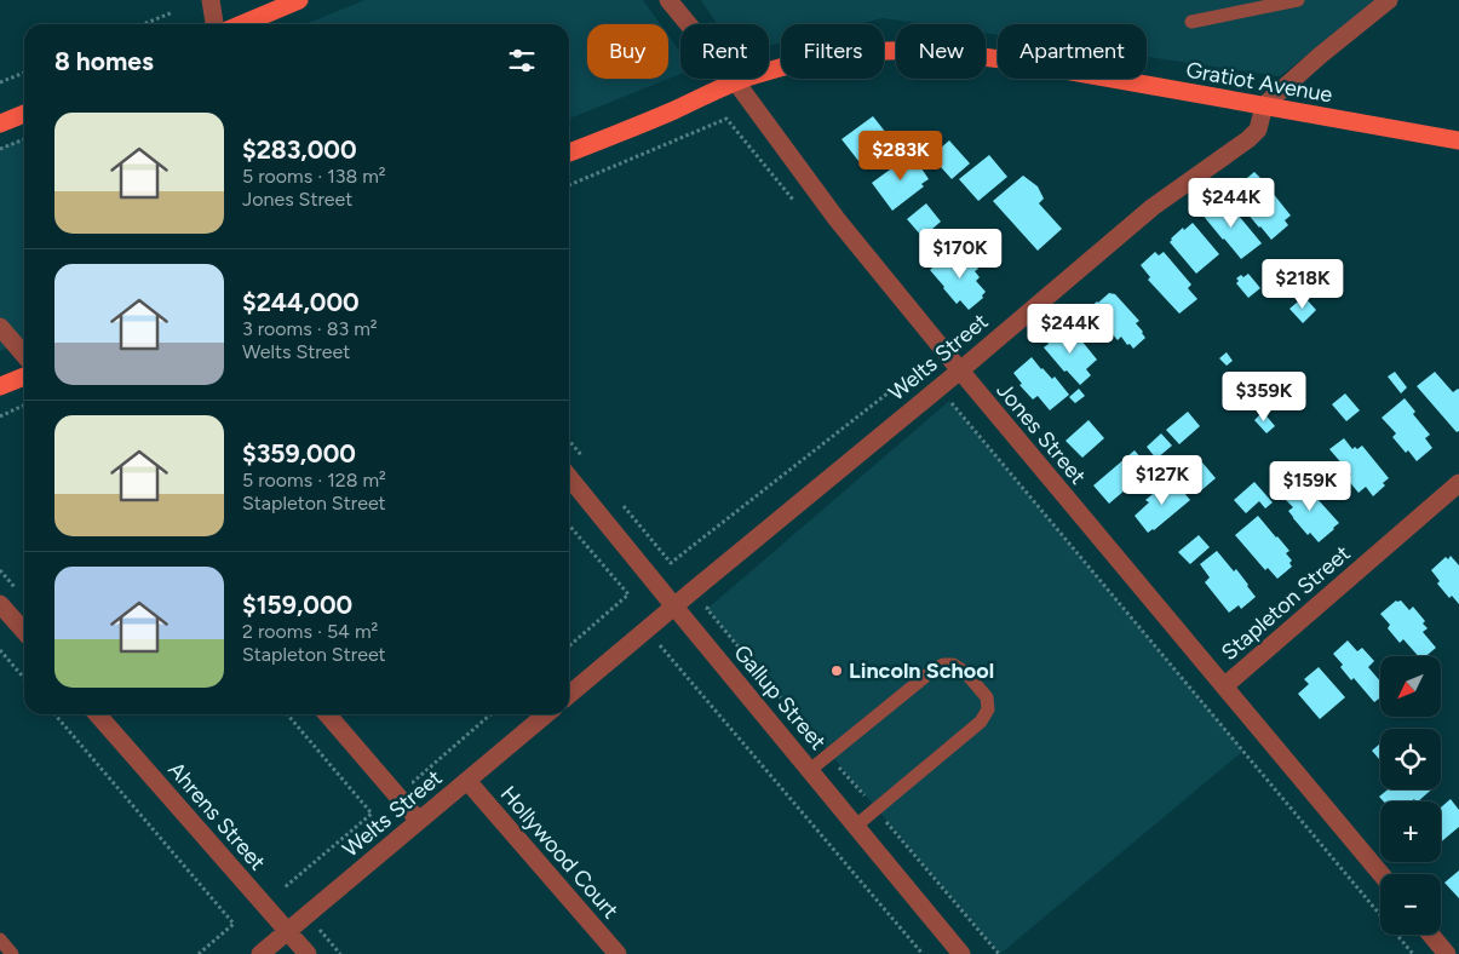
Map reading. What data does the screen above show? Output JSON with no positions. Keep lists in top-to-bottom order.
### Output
{
  "streets": {
    "main road": ["Gratiot Avenue"],
    "street": [
      "Welts Street",
      "Jones Street",
      "Stapleton Street",
      "Gallup Street",
      "Ahrens Street",
      "Hollywood Court"
    ]
  },
  "crossings": [
    ["Gratiot Avenue", "Welts Street"],
    ["Gratiot Avenue", "Jones Street"],
    ["Welts Street", "Jones Street"],
    ["Welts Street", "Gallup Street"],
    ["Welts Street", "Ahrens Street"],
    ["Welts Street", "Hollywood Court"],
    ["Jones Street", "Stapleton Street"]
  ],
  "places": ["Lincoln School"],
  "north": "bottom left",
  "page": {
    "chip": [
      "Buy",
      "Rent",
      "Filters",
      "New",
      "Apartment"
    ],
    "heading": "8 homes",
    "list": [
      {
        "name": "$283,000",
        "note": "5 rooms · 138 m² · Jones Street"
      },
      {
        "name": "$244,000",
        "note": "3 rooms · 83 m² · Welts Street"
      },
      {
        "name": "$359,000",
        "note": "5 rooms · 128 m² · Stapleton Street"
      },
      {
        "name": "$159,000",
        "note": "2 rooms · 54 m² · Stapleton Street"
      }
    ],
    "price": [
      "$283K",
      "$244K",
      "$170K",
      "$218K",
      "$244K",
      "$359K",
      "$127K",
      "$159K"
    ],
    "map_buttons": ["+", "−"]
  }
}
